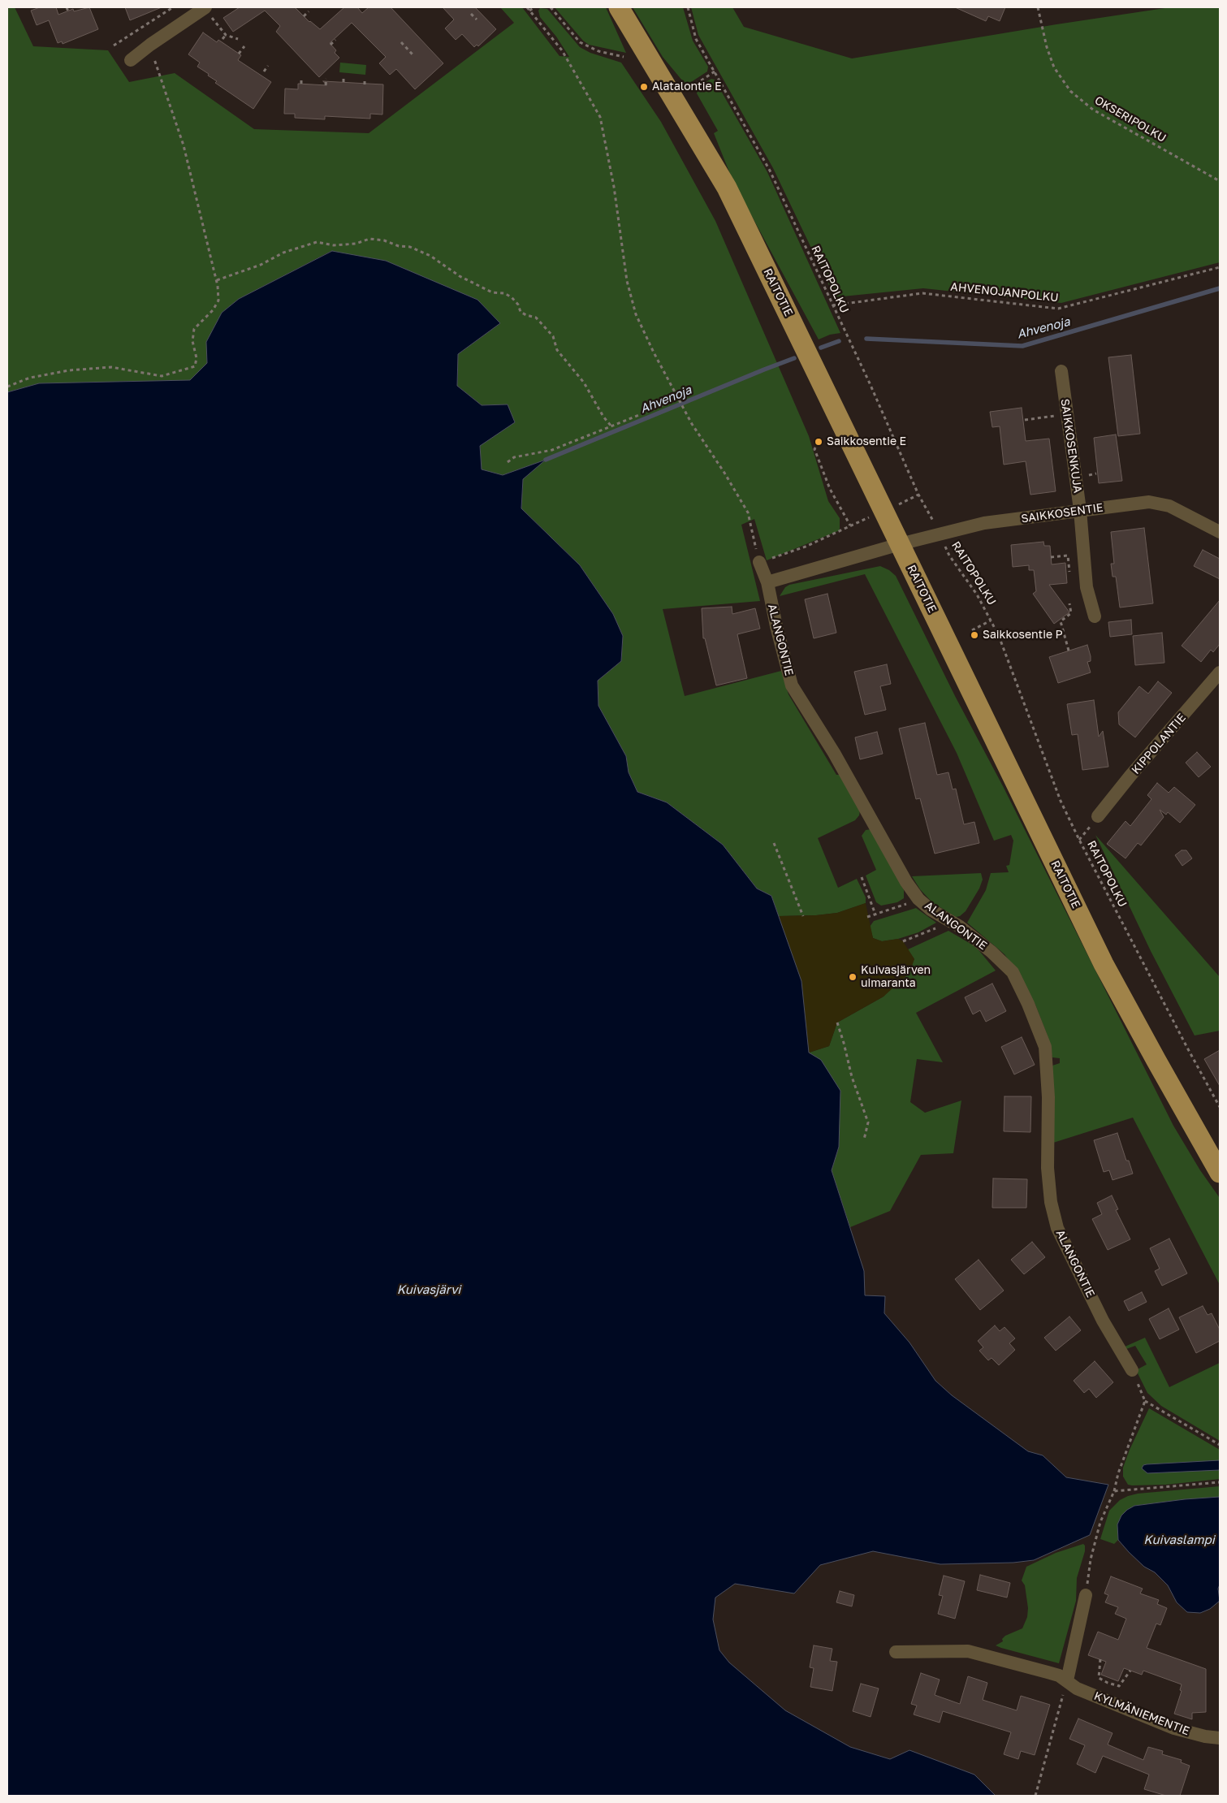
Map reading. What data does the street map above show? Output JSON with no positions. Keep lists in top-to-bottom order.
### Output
{
  "streets": {
    "main road": ["RAITOTIE"],
    "street": [
      "SAIKKOSENKUJA",
      "SAIKKOSENTIE",
      "ALANGONTIE",
      "KIPPOLANTIE",
      "KYLMÄNIEMENTIE"
    ],
    "path": ["OKSERIPOLKU", "RAITOPOLKU", "AHVENOJANPOLKU"]
  },
  "crossings": [
    ["RAITOPOLKU", "AHVENOJANPOLKU"],
    ["RAITOPOLKU", "SAIKKOSENTIE"],
    ["RAITOTIE", "SAIKKOSENTIE"],
    ["SAIKKOSENKUJA", "SAIKKOSENTIE"]
  ],
  "water": ["Ahvenoja", "Kuivasjärvi", "Kuivaslampi"],
  "places": [
    "Alatalontie E",
    "Saikkosentie E",
    "Saikkosentie P",
    "Kuivasjärven uimaranta"
  ]
}
